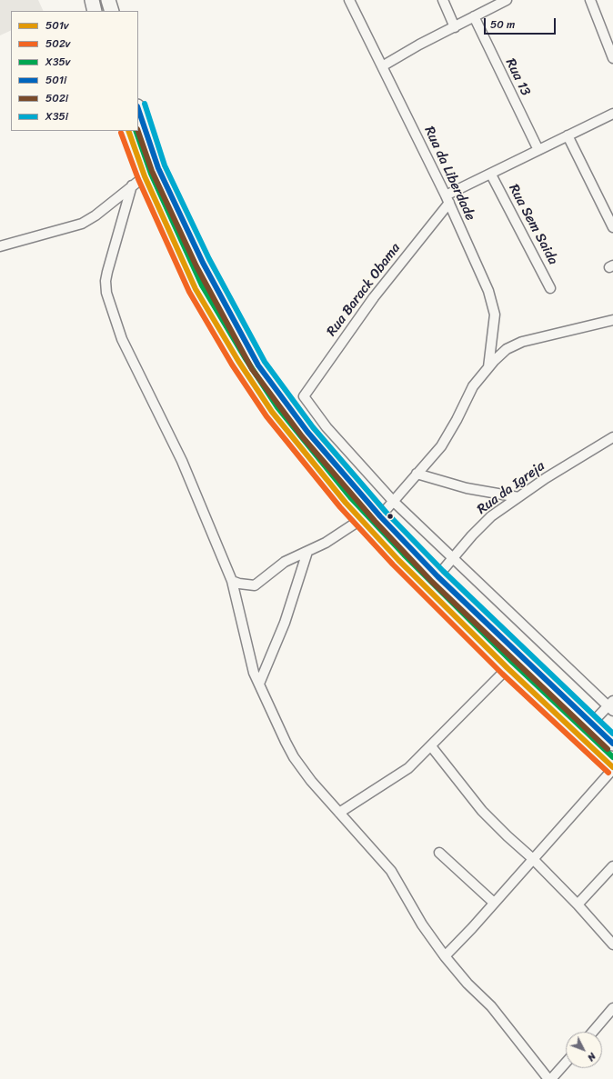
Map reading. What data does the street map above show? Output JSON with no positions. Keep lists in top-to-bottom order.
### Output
{
  "streets": {
    "street": [
      "Rua 13",
      "Rua da Liberdade",
      "Rua Sem Saida",
      "Rua Barack Obama",
      "Rua da Igreja"
    ]
  },
  "crossings": [
    ["Rua 13", "Rua Barack Obama"],
    ["Rua da Liberdade", "Rua Barack Obama"],
    ["Rua Sem Saida", "Rua Barack Obama"]
  ],
  "lines": [
    "transit line X35i",
    "transit line 501i",
    "transit line 501v",
    "transit line X35v",
    "transit line 502i",
    "transit line 502v"
  ],
  "legend": [
    "501v",
    "502v",
    "X35v",
    "501i",
    "502i",
    "X35i"
  ],
  "scale_bar": "50 m",
  "north": "bottom right"
}
